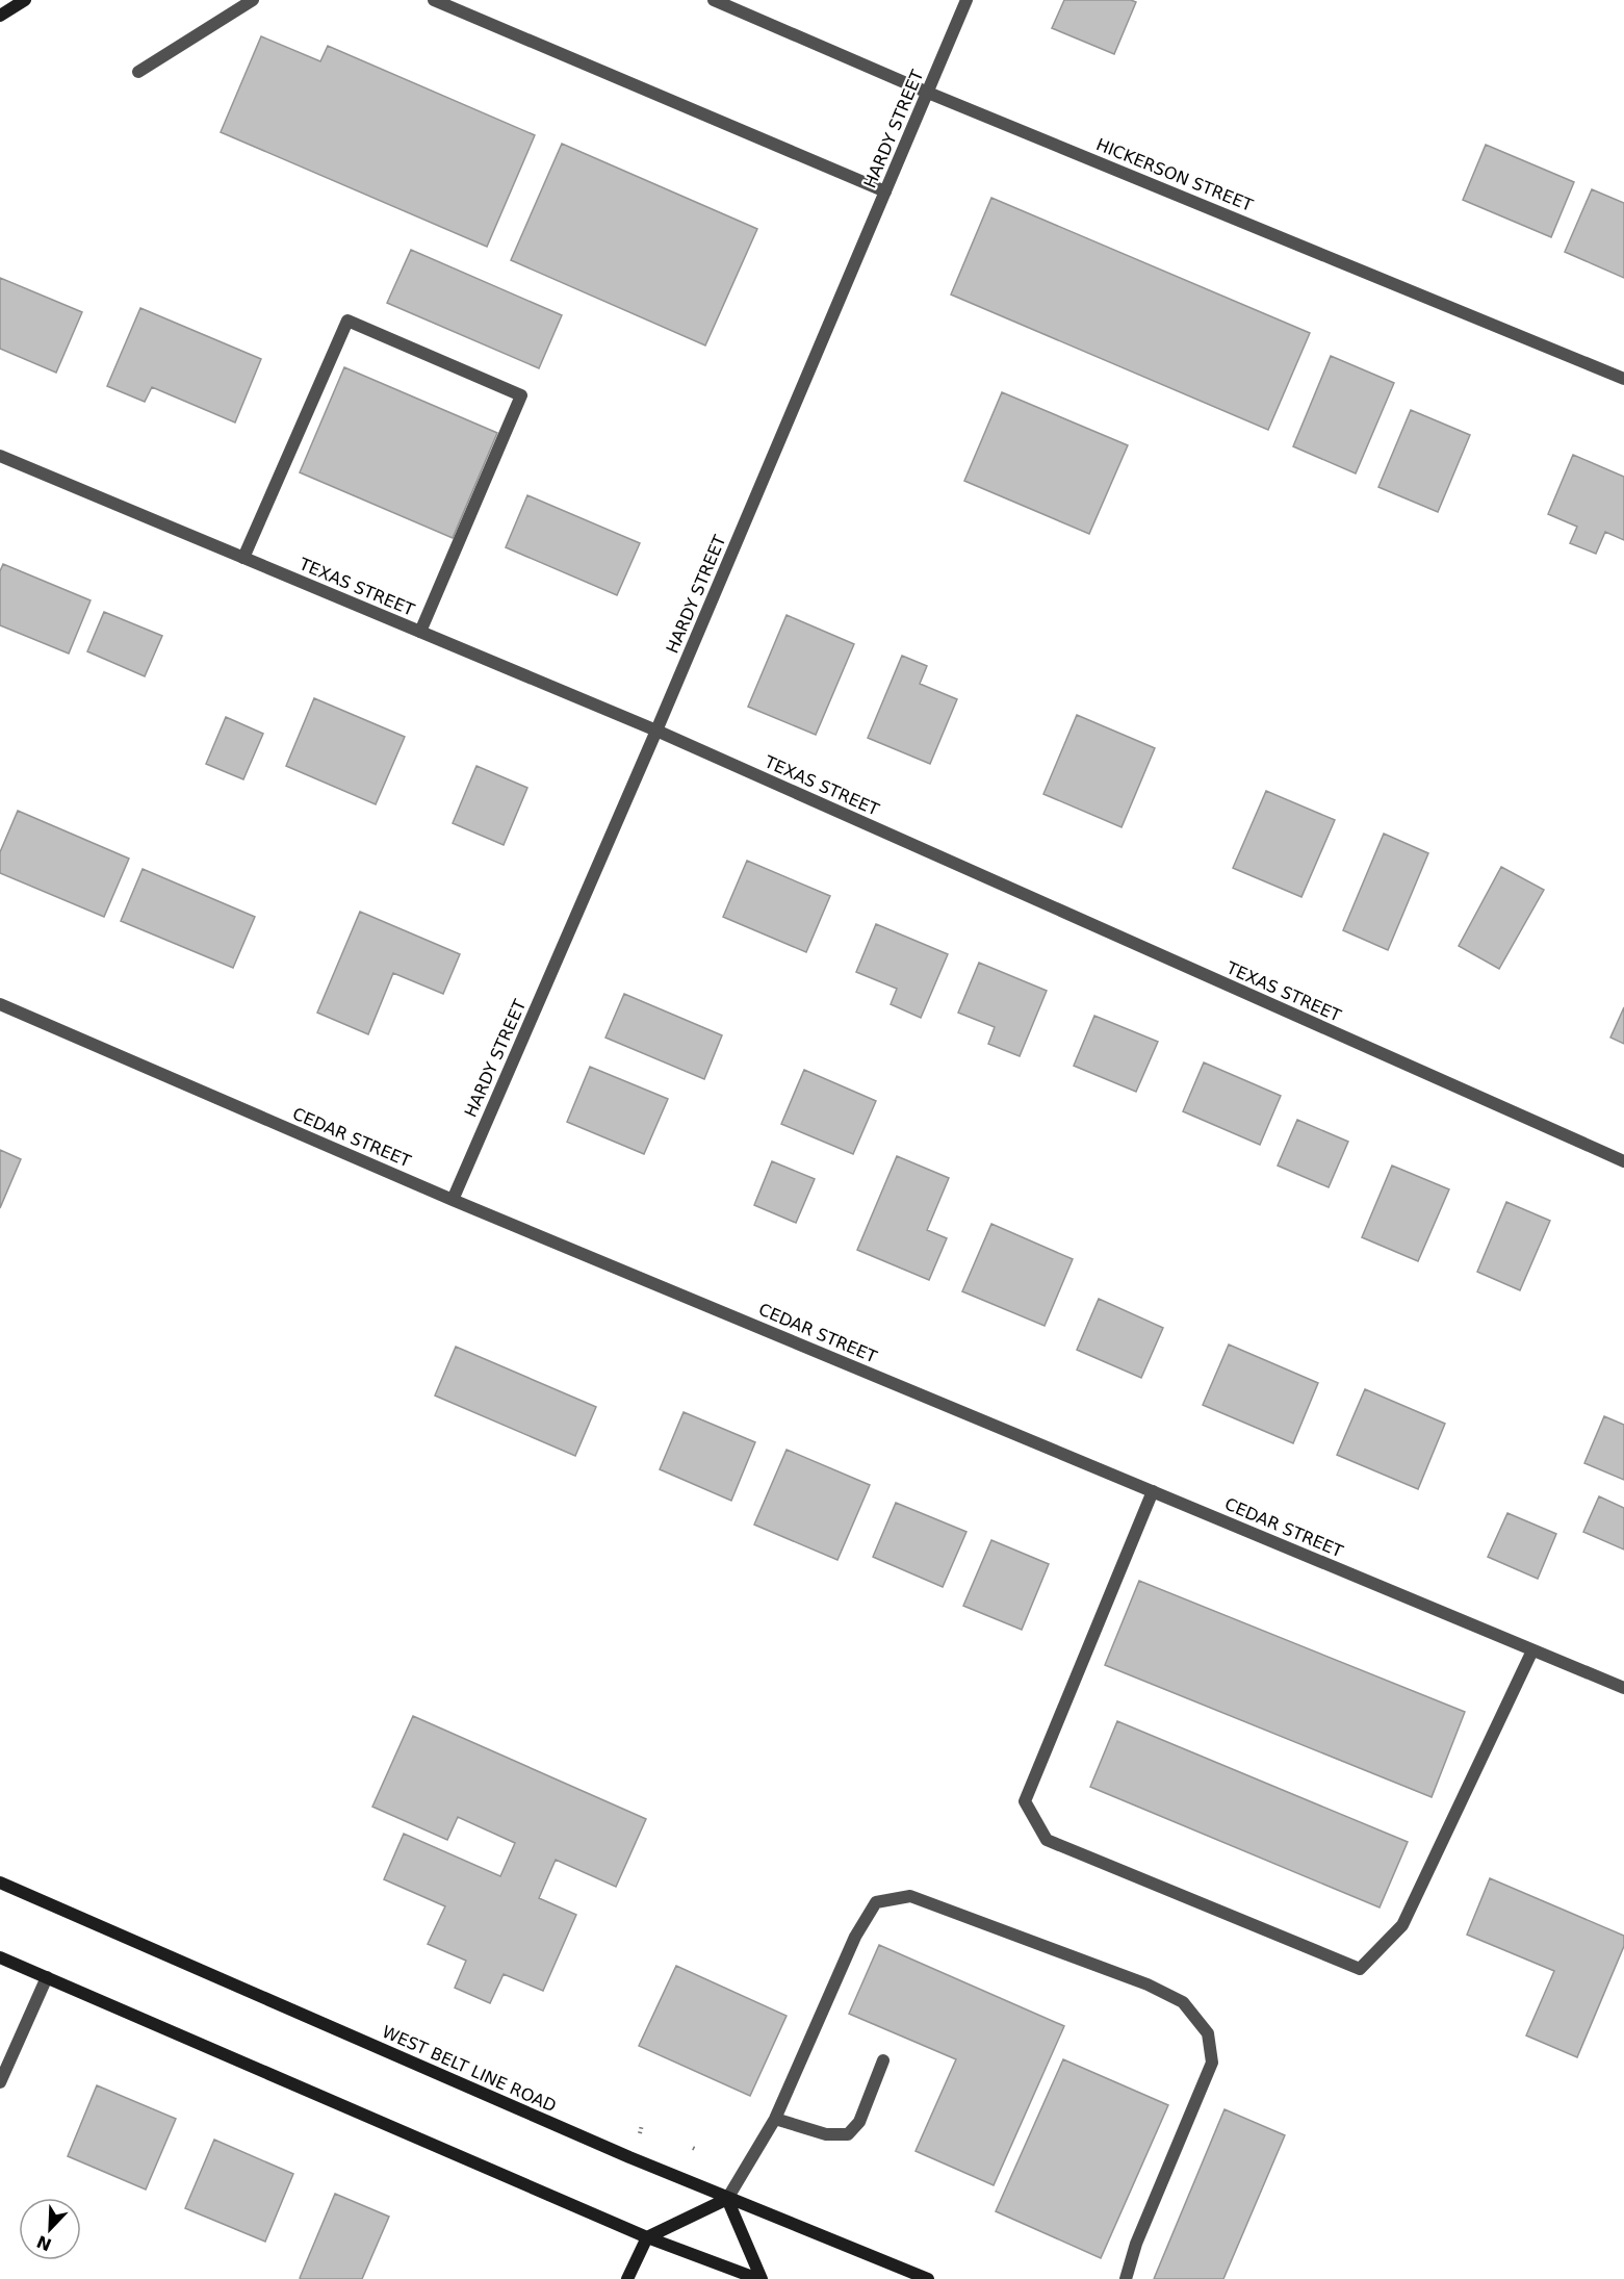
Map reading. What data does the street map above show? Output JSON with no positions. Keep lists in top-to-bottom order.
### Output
{
  "streets": {
    "main road": ["WEST BELT LINE ROAD"],
    "street": [
      "HARDY STREET",
      "HICKERSON STREET",
      "TEXAS STREET",
      "CEDAR STREET"
    ]
  },
  "crossings": [
    ["HARDY STREET", "HICKERSON STREET"],
    ["HARDY STREET", "TEXAS STREET"],
    ["HARDY STREET", "CEDAR STREET"]
  ],
  "north": "bottom left"
}
